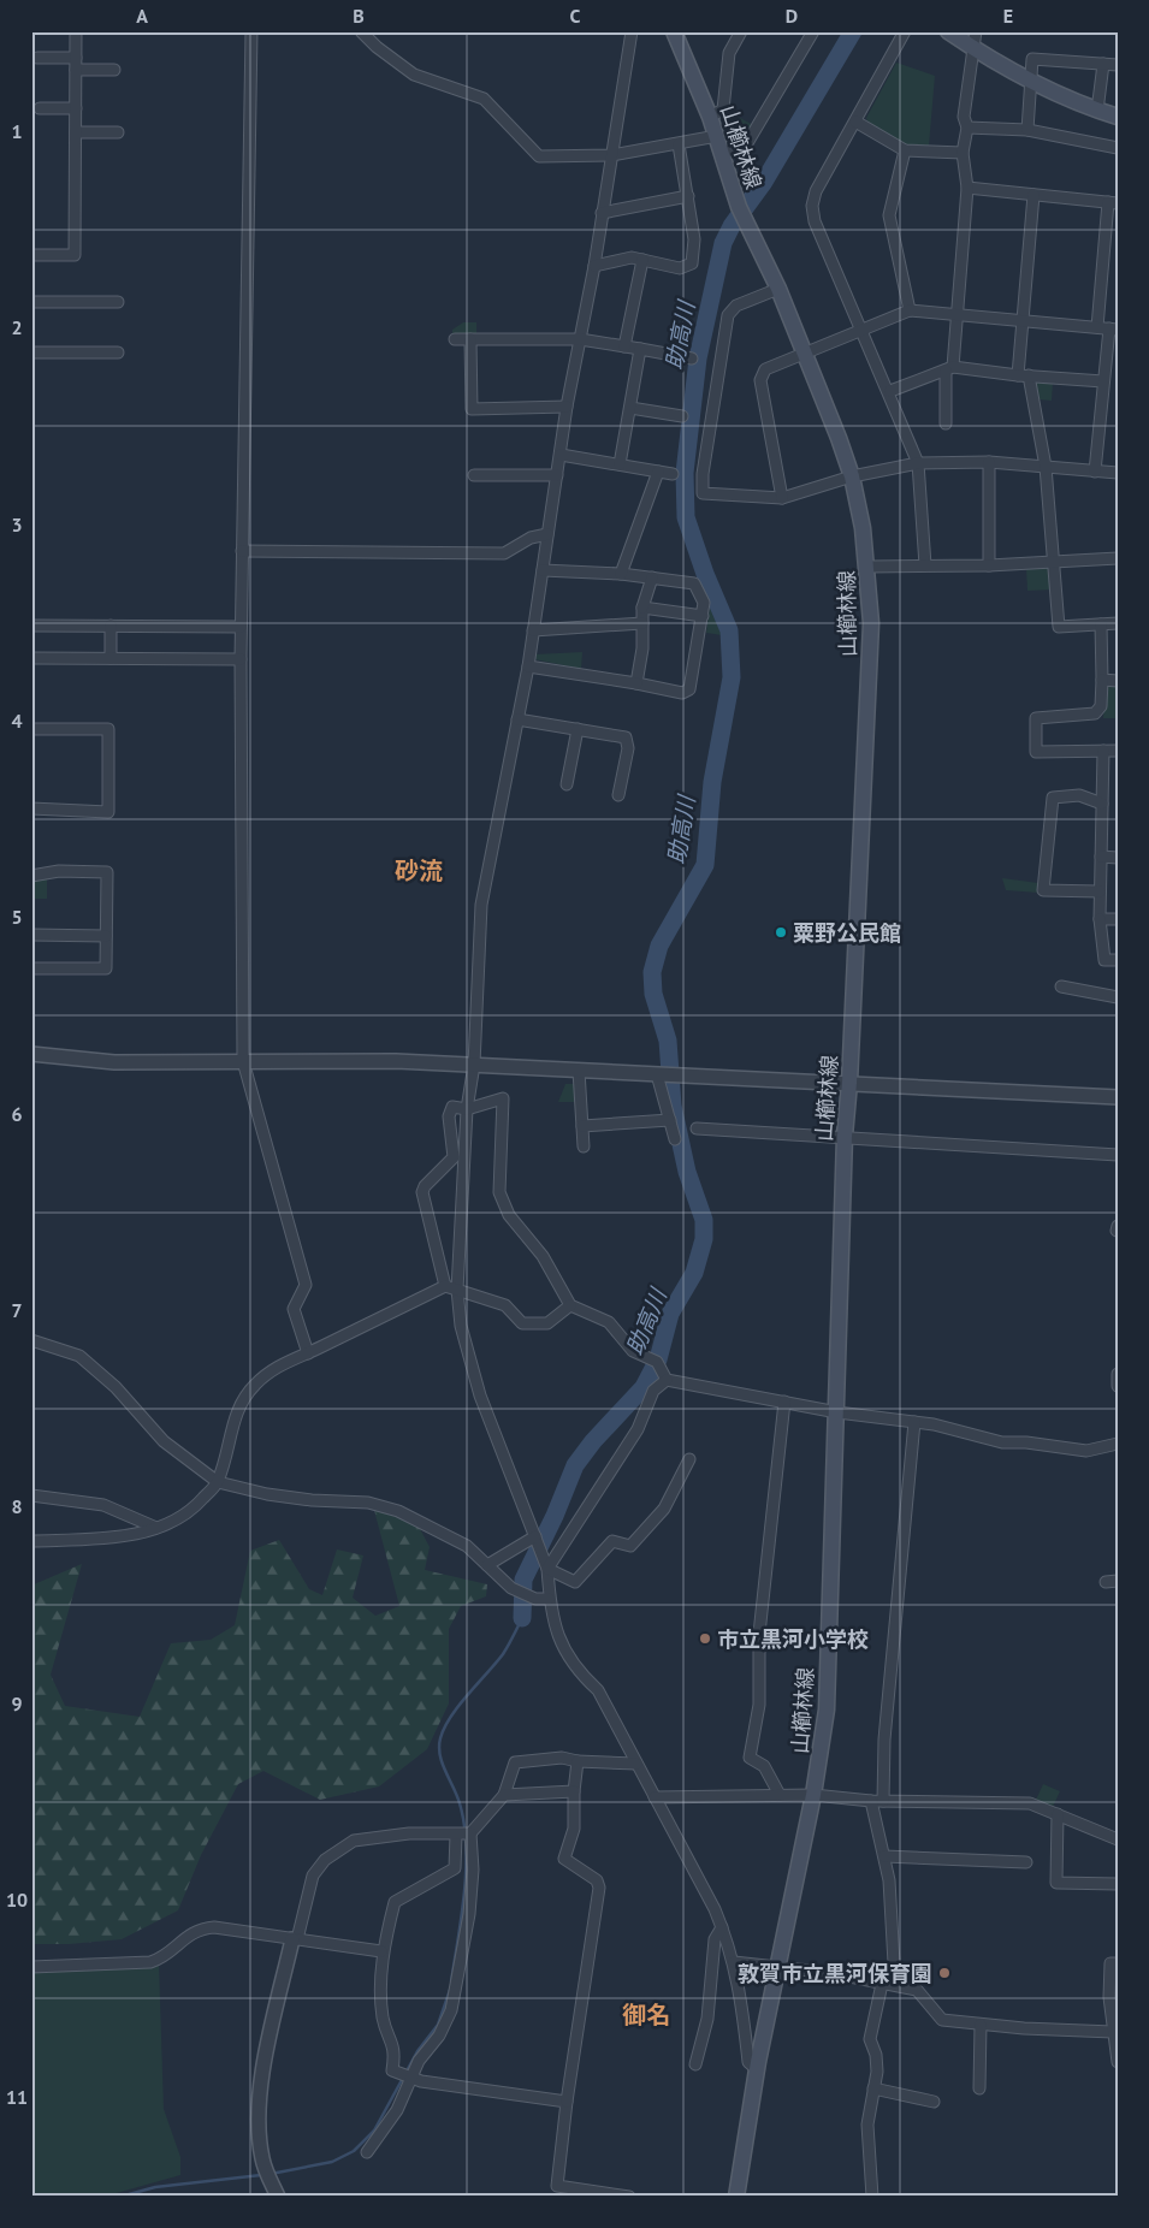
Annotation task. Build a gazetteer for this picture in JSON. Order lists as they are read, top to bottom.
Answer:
{
  "streets": {
    "main road": ["山櫛林線"]
  },
  "districts": ["砂流", "御名"],
  "water": ["助高川"],
  "places": ["粟野公民館", "市立黒河小学校", "敦賀市立黒河保育園"],
  "grid": {
    "columns": [
      "A",
      "B",
      "C",
      "D",
      "E"
    ],
    "rows": [
      "1",
      "2",
      "3",
      "4",
      "5",
      "6",
      "7",
      "8",
      "9",
      "10",
      "11"
    ]
  }
}
